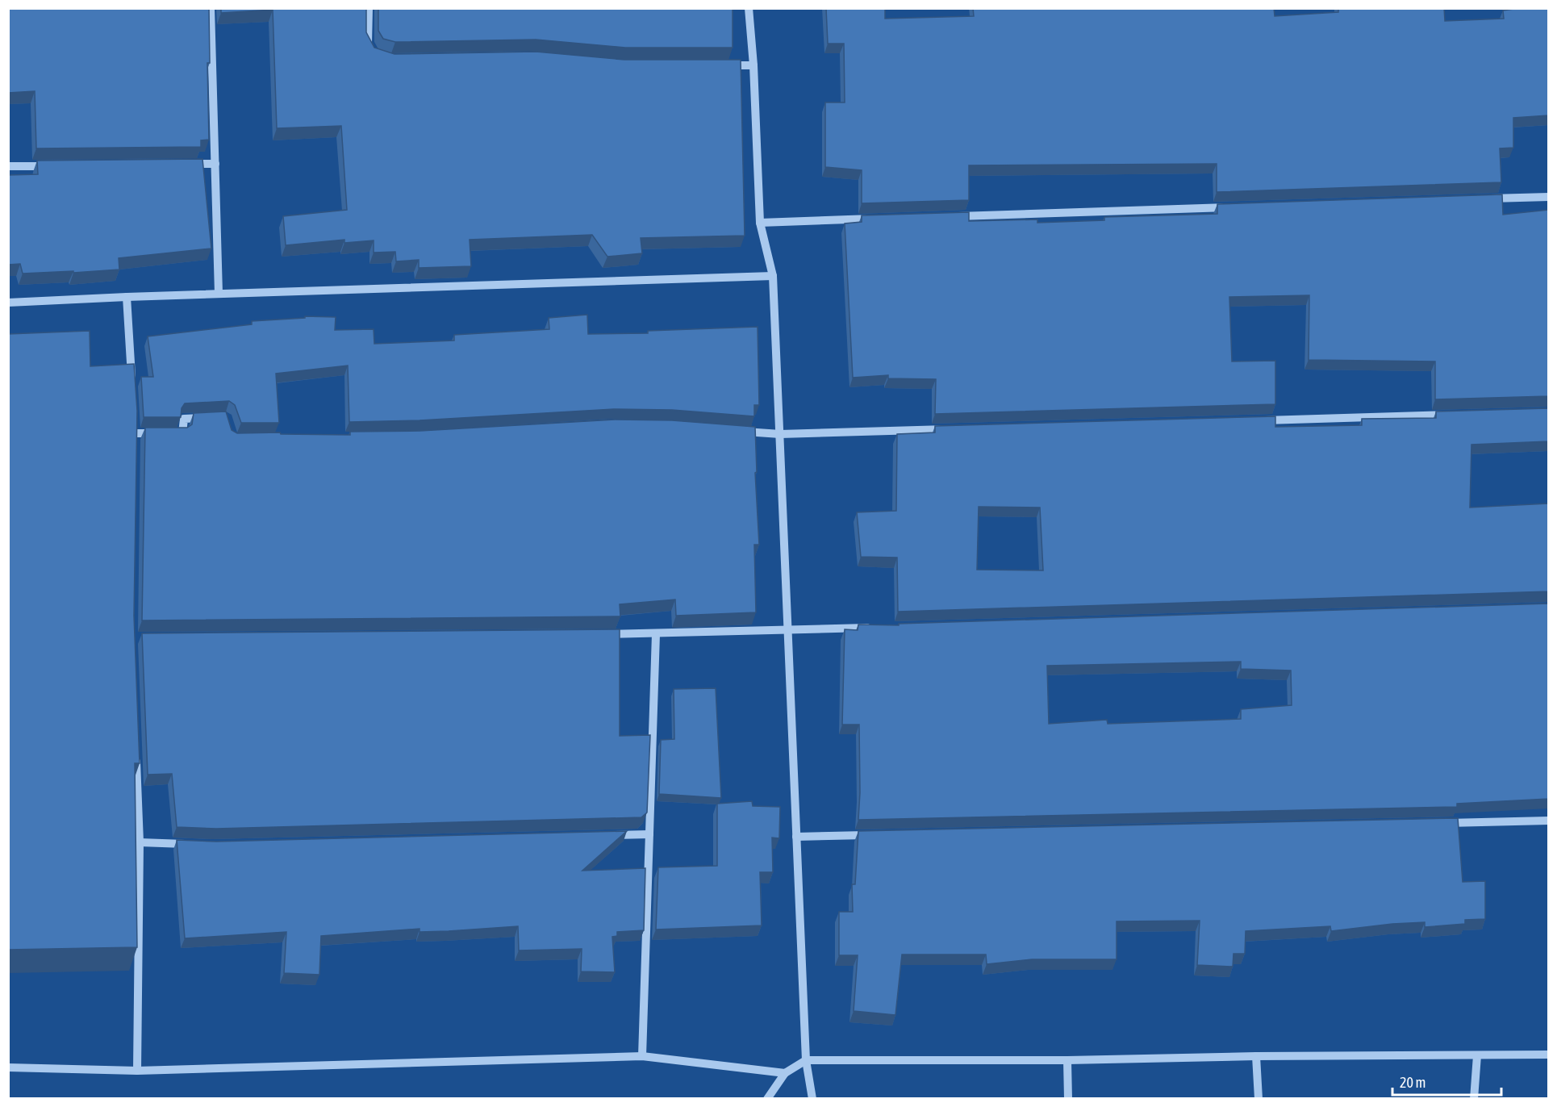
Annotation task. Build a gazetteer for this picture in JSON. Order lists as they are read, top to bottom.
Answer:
{
  "scale_bar": "20 m"
}
